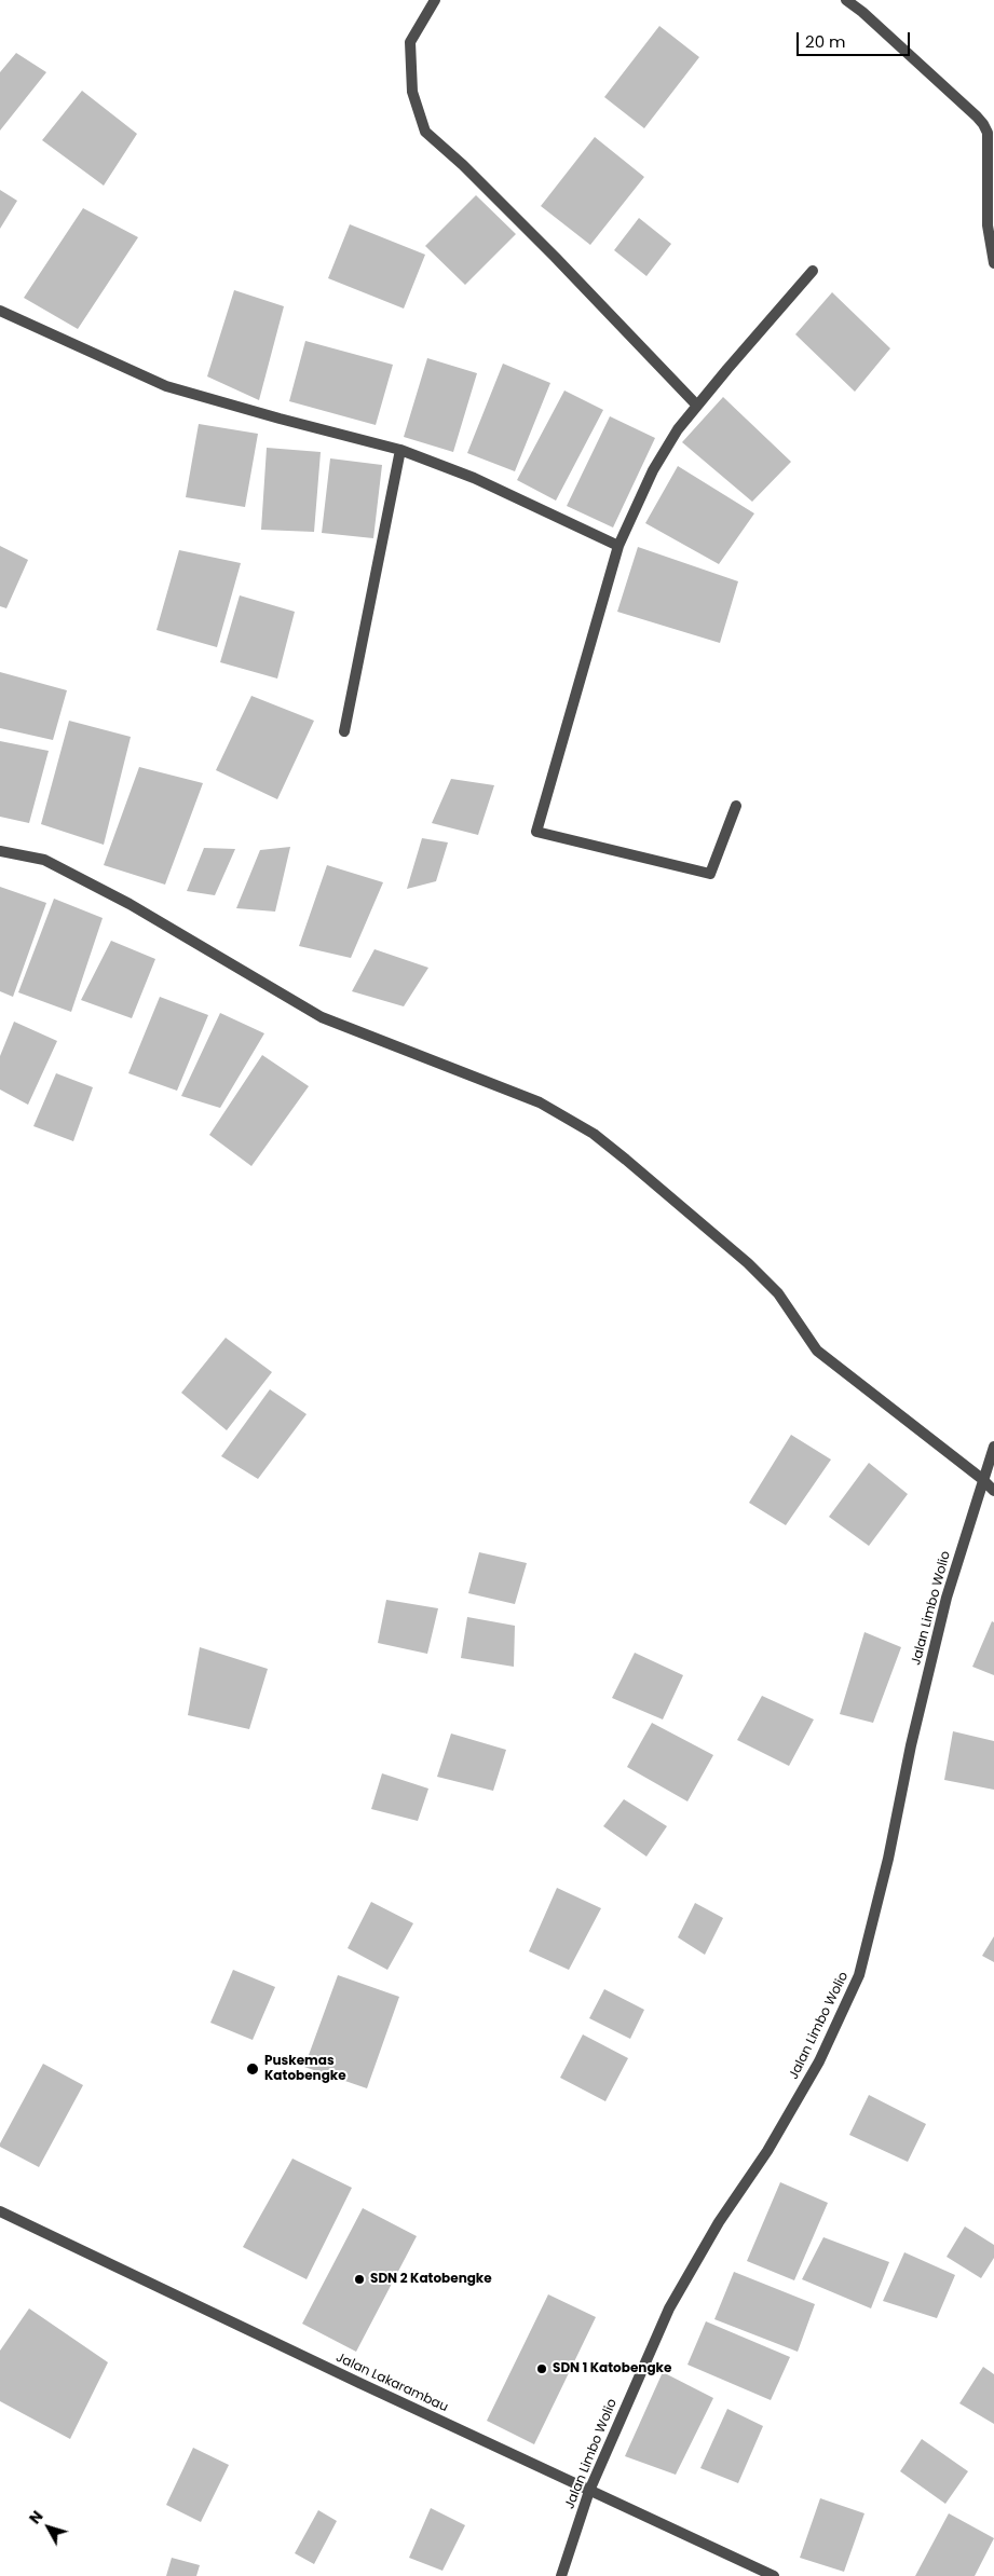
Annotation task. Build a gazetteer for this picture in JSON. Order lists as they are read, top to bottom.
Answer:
{
  "streets": {
    "street": ["Jalan Limbo Wolio", "Jalan Lakarambau"]
  },
  "crossings": [
    ["Jalan Limbo Wolio", "Jalan Lakarambau"]
  ],
  "places": ["Puskemas Katobengke", "SDN 2 Katobengke", "SDN 1 Katobengke"],
  "scale_bar": "20 m",
  "north": "top left"
}
